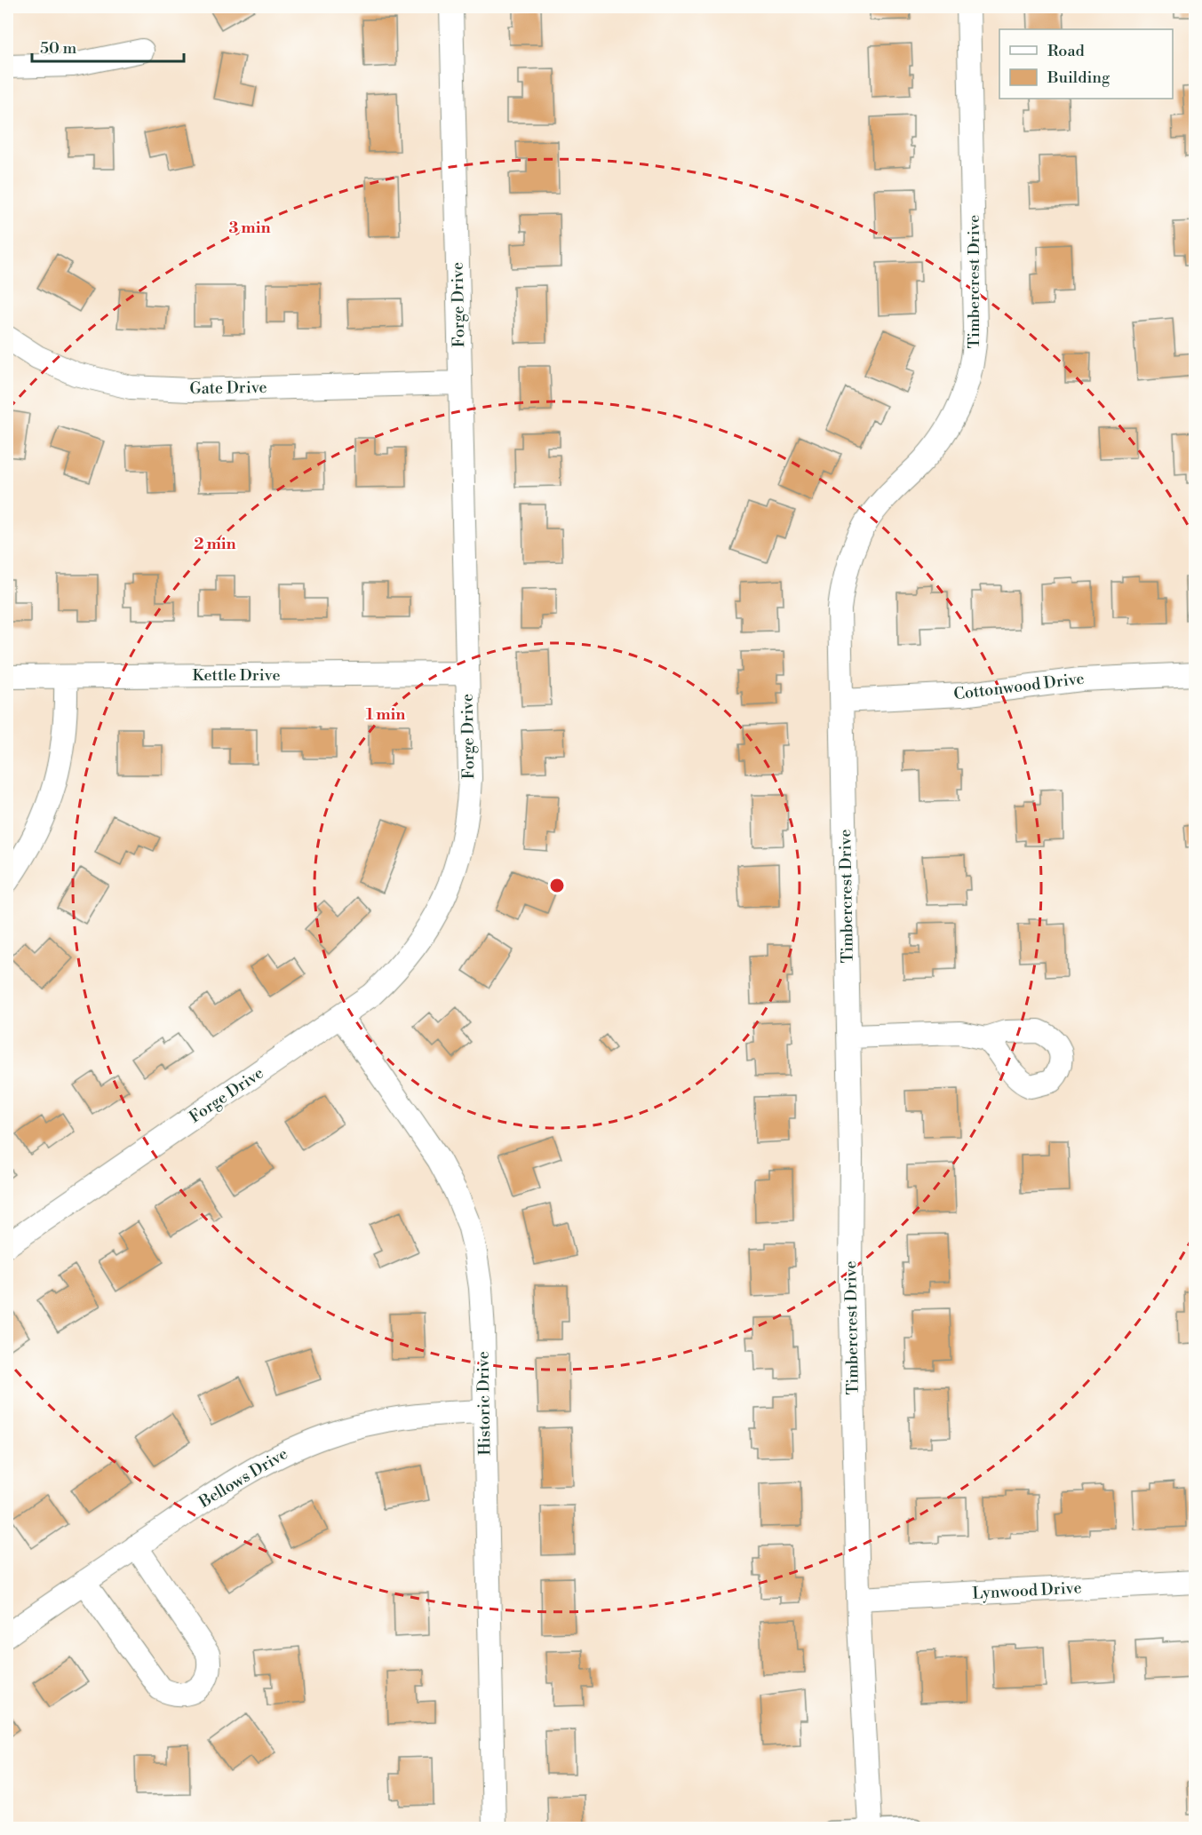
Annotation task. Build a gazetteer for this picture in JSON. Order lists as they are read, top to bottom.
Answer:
{
  "streets": {
    "street": [
      "Timbercrest Drive",
      "Forge Drive",
      "Gate Drive",
      "Kettle Drive",
      "Cottonwood Drive",
      "Historic Drive",
      "Bellows Drive",
      "Lynwood Drive"
    ]
  },
  "crossings": [
    ["Timbercrest Drive", "Cottonwood Drive"],
    ["Timbercrest Drive", "Lynwood Drive"],
    ["Forge Drive", "Gate Drive"],
    ["Forge Drive", "Kettle Drive"],
    ["Forge Drive", "Historic Drive"],
    ["Historic Drive", "Bellows Drive"]
  ],
  "legend": ["Road", "Building"],
  "scale_bar": "50 m",
  "rings": ["3 min", "2 min", "1 min"]
}
